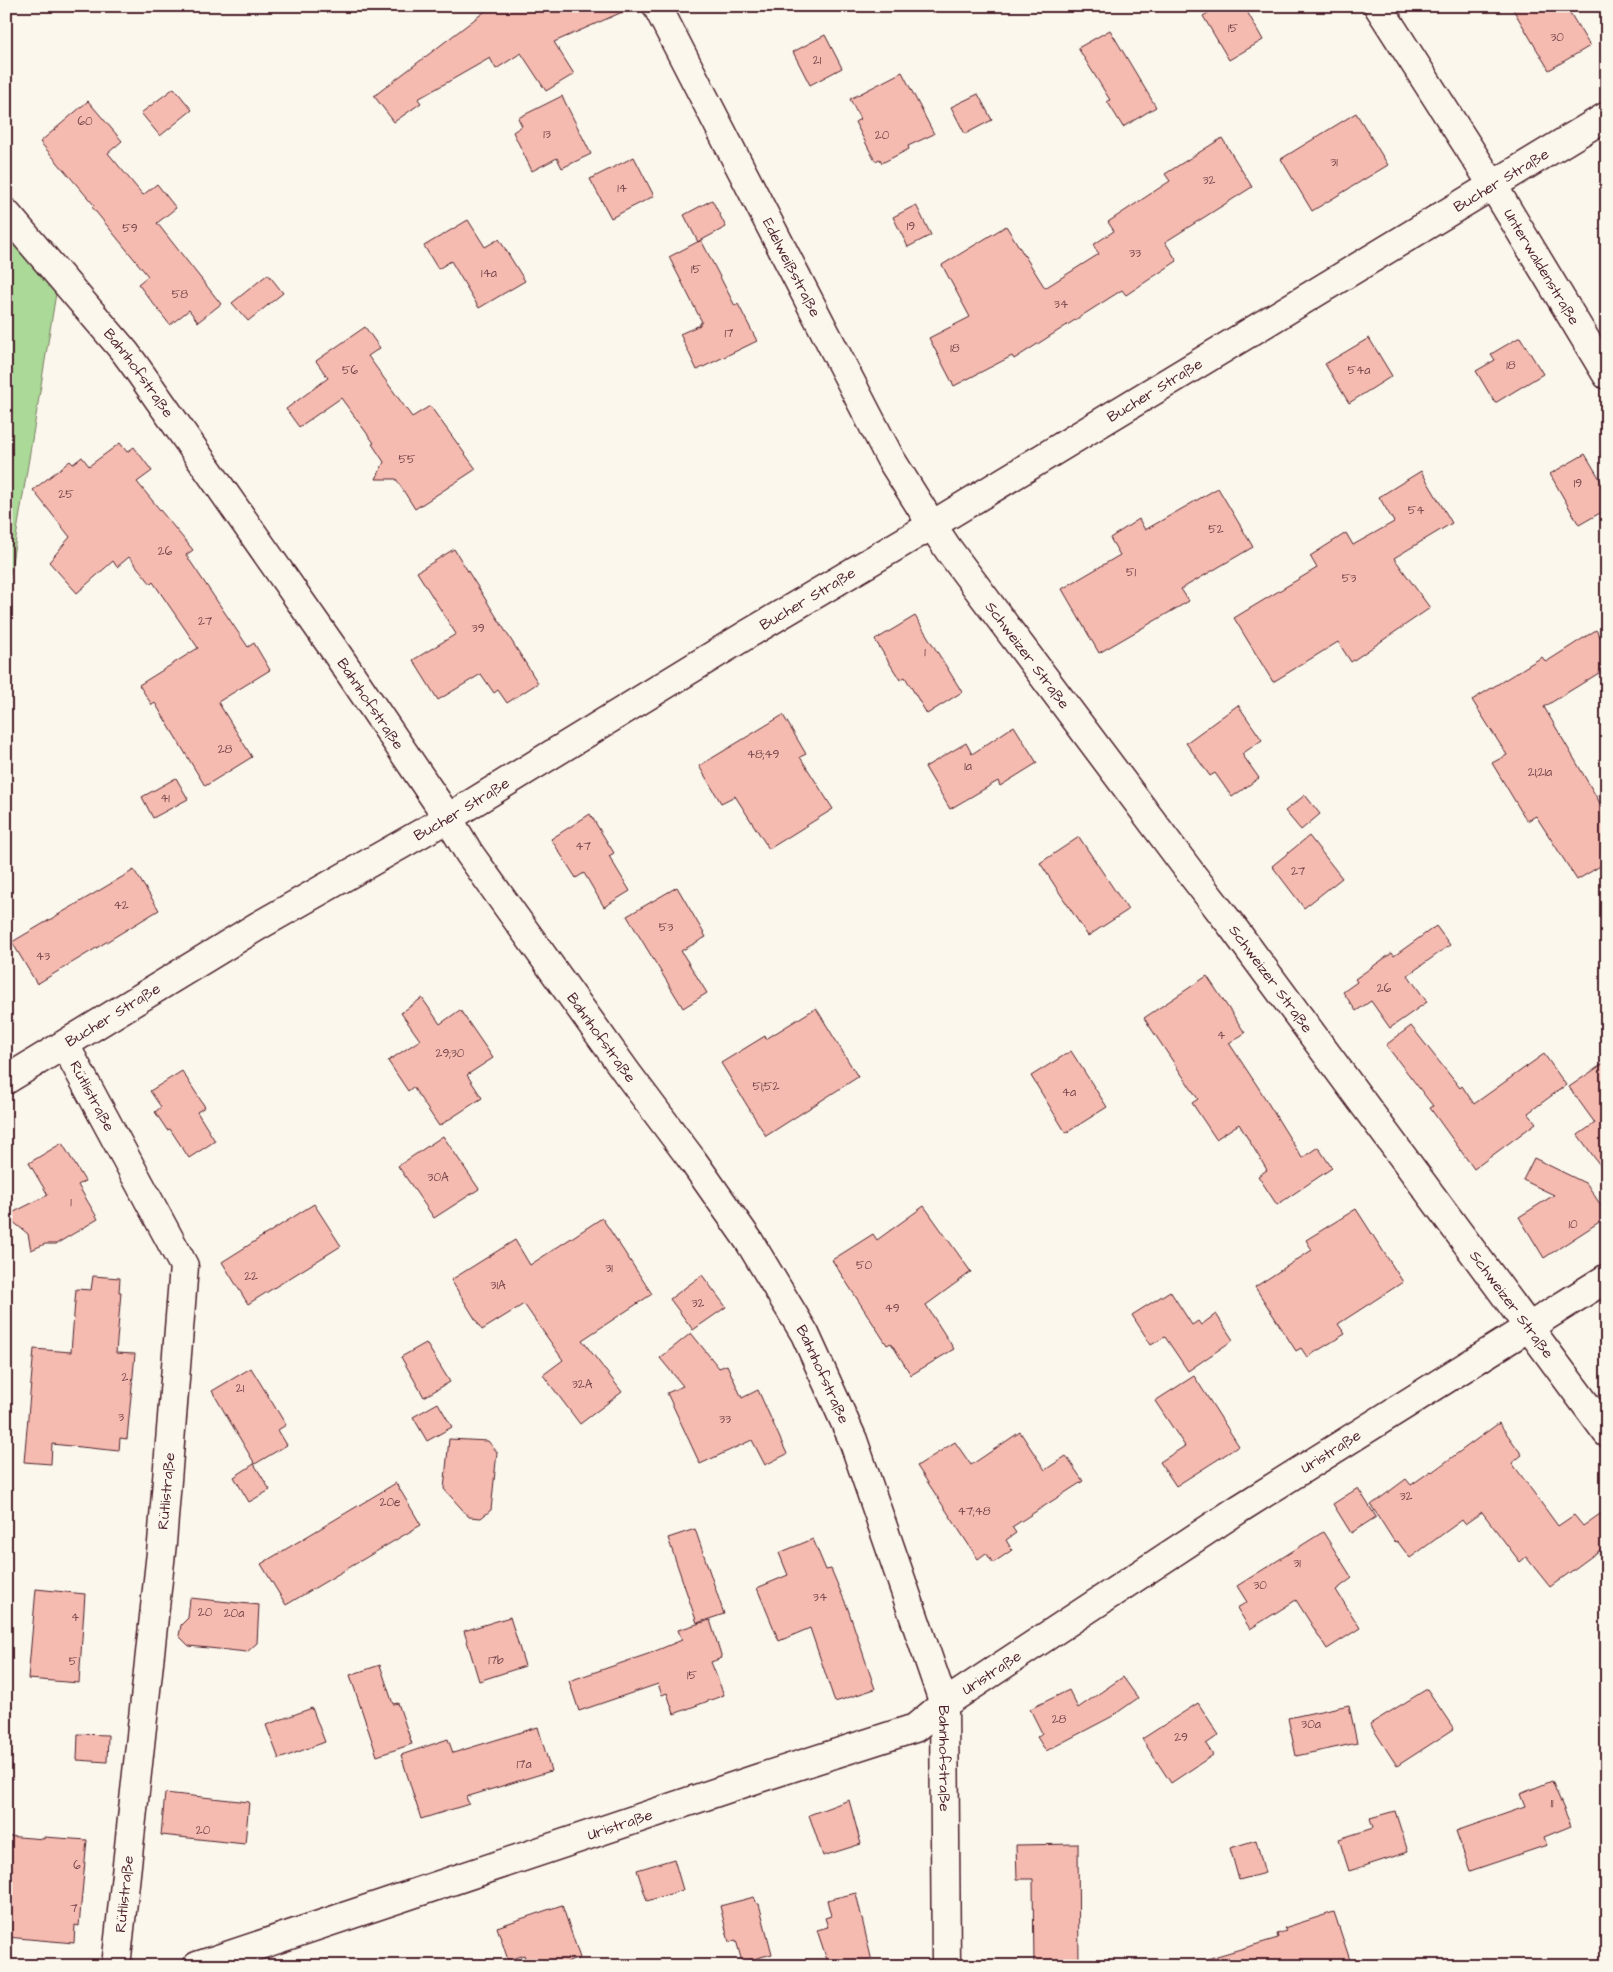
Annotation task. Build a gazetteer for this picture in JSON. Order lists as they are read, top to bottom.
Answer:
{
  "streets": {
    "street": [
      "Bucher Straße",
      "Unterwaldenstraße",
      "Edelweißstraße",
      "Bahnhofstraße",
      "Schweizer Straße",
      "Rütlistraße",
      "Uristraße"
    ]
  },
  "crossings": [
    ["Bucher Straße", "Unterwaldenstraße"],
    ["Bucher Straße", "Edelweißstraße"],
    ["Bucher Straße", "Bahnhofstraße"],
    ["Bucher Straße", "Schweizer Straße"],
    ["Bucher Straße", "Rütlistraße"],
    ["Edelweißstraße", "Schweizer Straße"],
    ["Bahnhofstraße", "Uristraße"],
    ["Schweizer Straße", "Uristraße"]
  ],
  "house_numbers": [
    "15",
    "30",
    "21",
    "60",
    "13",
    "20",
    "31",
    "32",
    "14",
    "19",
    "59",
    "33",
    "15",
    "14a",
    "58",
    "34",
    "17",
    "18",
    "18",
    "56",
    "54a",
    "55",
    "19",
    "25",
    "54",
    "52",
    "26",
    "51",
    "53",
    "27",
    "39",
    "1",
    "28",
    "48;49",
    "1a",
    "21;21a",
    "41",
    "47",
    "27",
    "42",
    "53",
    "43",
    "26",
    "4",
    "29;30",
    "51;52",
    "4a",
    "30A",
    "1",
    "10",
    "50",
    "31",
    "22",
    "31A",
    "32",
    "49",
    "2",
    "32A",
    "21",
    "3",
    "33",
    "32",
    "20e",
    "47;48",
    "31",
    "30",
    "34",
    "20",
    "20a",
    "4",
    "17b",
    "5",
    "15",
    "28",
    "30a",
    "29",
    "17a",
    "11",
    "20",
    "6",
    "7"
  ]
}
